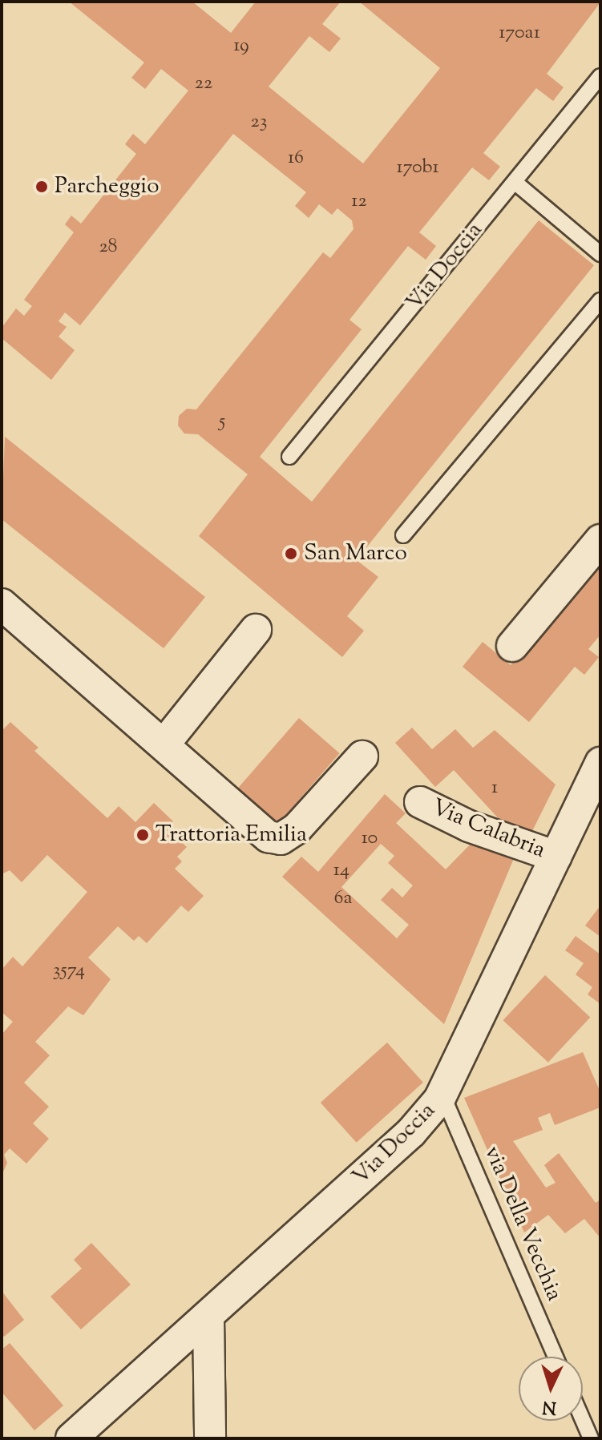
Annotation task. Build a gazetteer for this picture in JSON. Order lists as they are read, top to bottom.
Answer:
{
  "streets": {
    "street": ["Via Doccia", "Via Calabria"],
    "lane": ["via Della Vecchia"]
  },
  "crossings": [
    ["Via Doccia", "Via Calabria"],
    ["Via Doccia", "via Della Vecchia"]
  ],
  "places": ["Parcheggio", "San Marco", "Trattoria Emilia"],
  "house_numbers": [
    "170a1",
    "19",
    "22",
    "23",
    "16",
    "170b1",
    "12",
    "28",
    "5",
    "1",
    "10",
    "14",
    "6a",
    "3574"
  ],
  "north": "bottom"
}
